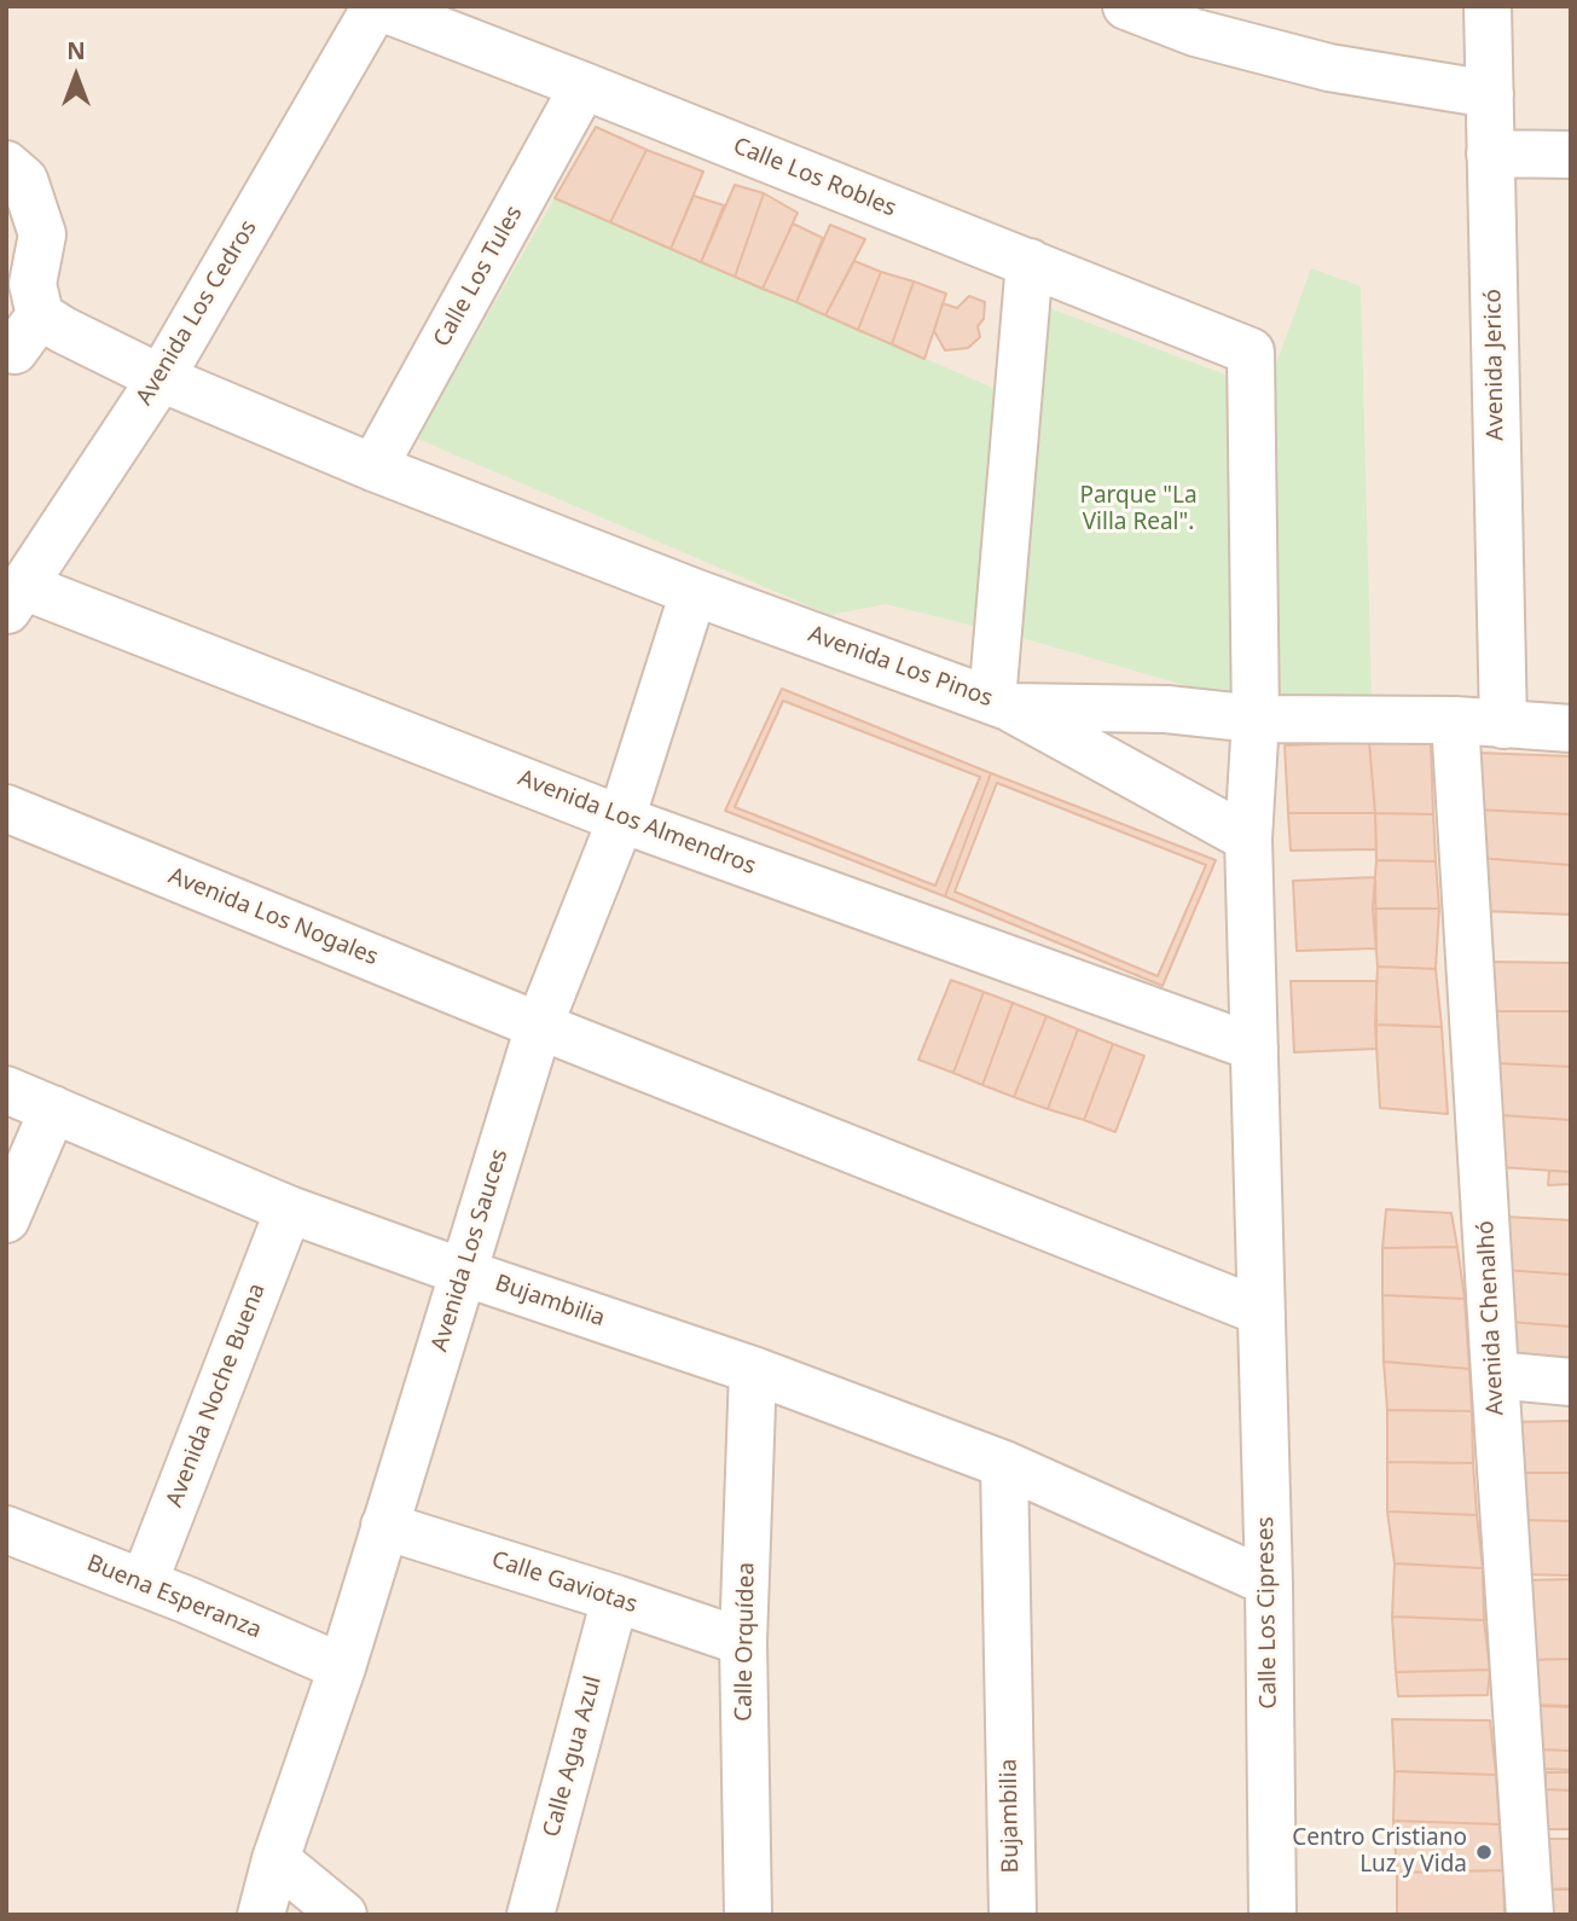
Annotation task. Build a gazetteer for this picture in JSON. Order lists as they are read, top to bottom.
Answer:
{
  "streets": {
    "street": [
      "Calle Los Robles",
      "Calle Los Tules",
      "Avenida Los Cedros",
      "Avenida Jericó",
      "Avenida Los Pinos",
      "Avenida Los Almendros",
      "Avenida Los Nogales",
      "Avenida Los Sauces",
      "Bujambilia",
      "Avenida Chenalhó",
      "Avenida Noche Buena",
      "Calle Gaviotas",
      "Buena Esperanza",
      "Calle Los Cipreses",
      "Calle Orquídea",
      "Calle Agua Azul"
    ]
  },
  "crossings": [
    ["Calle Los Robles", "Calle Los Tules"],
    ["Calle Los Robles", "Avenida Los Cedros"],
    ["Calle Los Robles", "Calle Los Cipreses"],
    ["Calle Los Tules", "Avenida Los Pinos"],
    ["Avenida Los Cedros", "Avenida Los Pinos"],
    ["Avenida Los Cedros", "Avenida Los Almendros"],
    ["Avenida Jericó", "Avenida Los Pinos"],
    ["Avenida Los Pinos", "Avenida Los Sauces"],
    ["Avenida Los Pinos", "Avenida Chenalhó"],
    ["Avenida Los Pinos", "Calle Los Cipreses"],
    ["Avenida Los Almendros", "Avenida Los Sauces"],
    ["Avenida Los Almendros", "Calle Los Cipreses"],
    ["Avenida Los Nogales", "Avenida Los Sauces"],
    ["Avenida Los Nogales", "Calle Los Cipreses"],
    ["Avenida Los Sauces", "Bujambilia"],
    ["Avenida Los Sauces", "Calle Gaviotas"],
    ["Avenida Los Sauces", "Buena Esperanza"],
    ["Bujambilia", "Avenida Noche Buena"],
    ["Bujambilia", "Calle Los Cipreses"],
    ["Bujambilia", "Calle Orquídea"],
    ["Avenida Noche Buena", "Buena Esperanza"],
    ["Calle Gaviotas", "Calle Orquídea"],
    ["Calle Gaviotas", "Calle Agua Azul"]
  ],
  "parks": ["Parque \"La Villa Real\"."],
  "places": ["Centro Cristiano Luz y Vida"],
  "north": "top"
}
